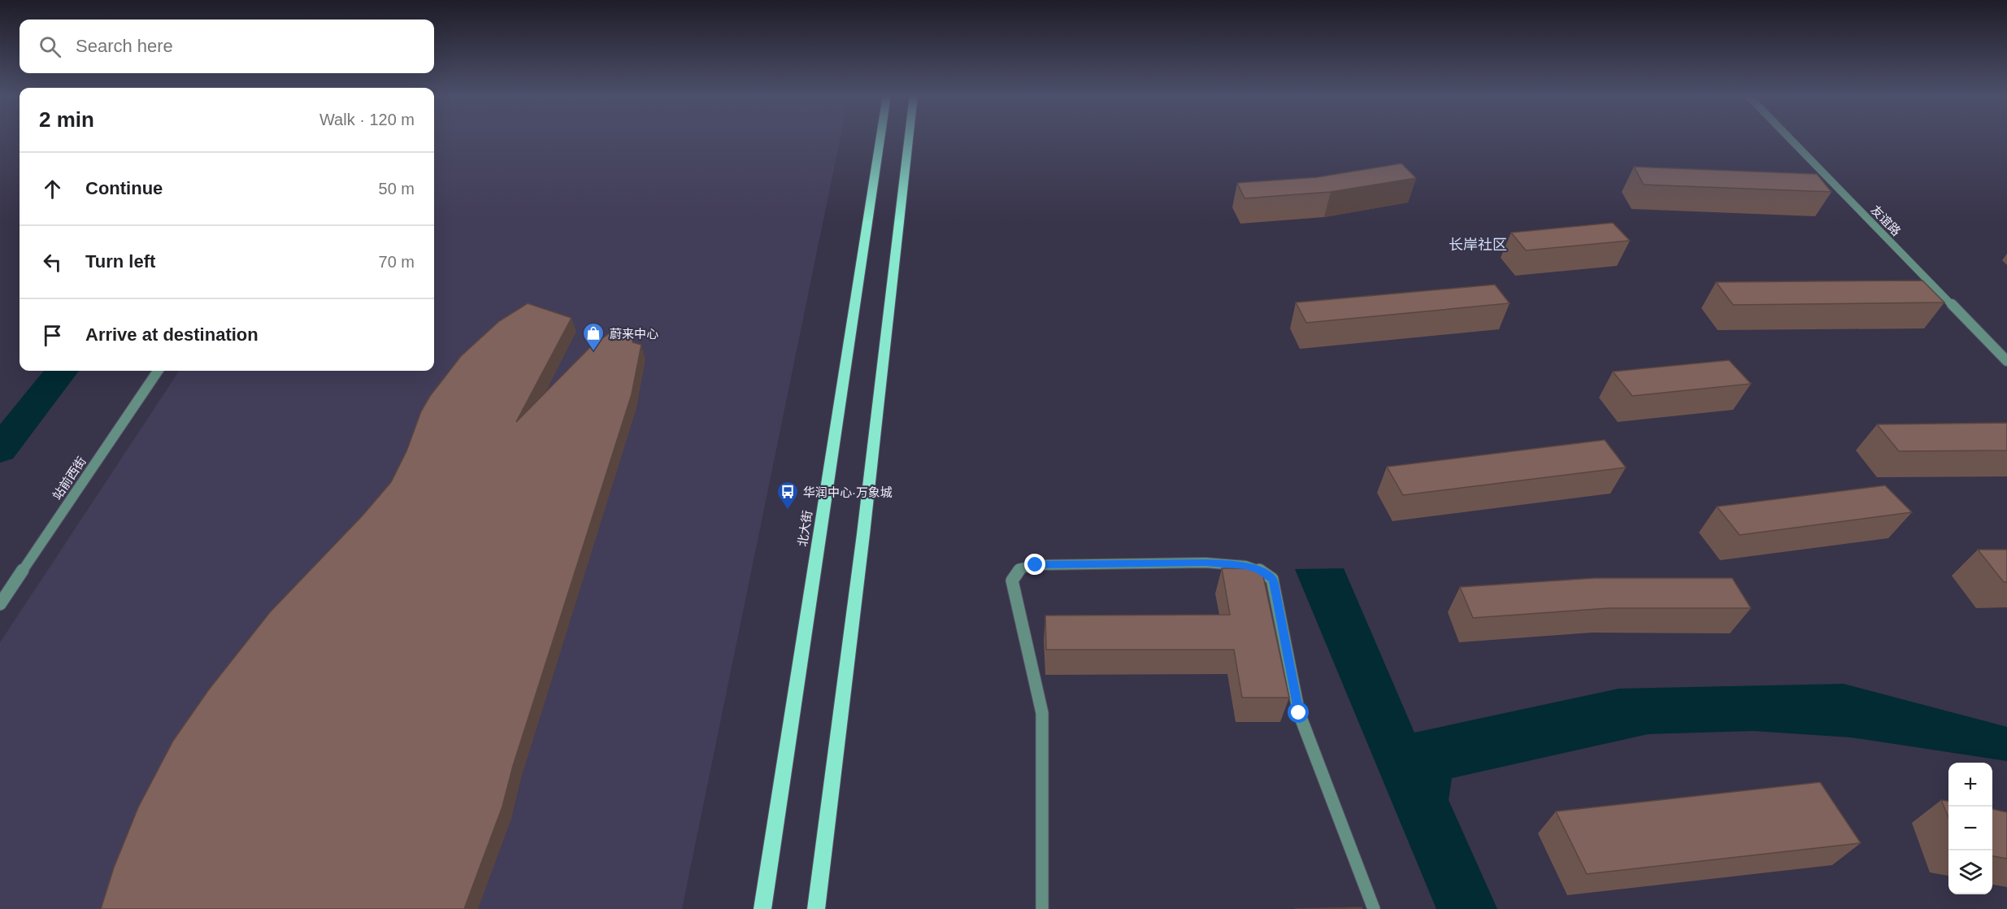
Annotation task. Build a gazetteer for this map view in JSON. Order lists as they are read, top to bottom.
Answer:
{
  "streets": {
    "main road": ["北大街"],
    "street": ["友谊路", "站前西街"]
  },
  "districts": ["长岸社区"],
  "places": {
    "shop": ["蔚来中心"],
    "bus stop": ["华润中心·万象城"]
  },
  "page": {
    "search": "Search here",
    "heading": ["2 min", "Walk · 120 m"],
    "list": [
      ["Continue", "50 m"],
      ["Turn left", "70 m"],
      "Arrive at destination"
    ],
    "map_buttons": ["+", "−"]
  }
}
